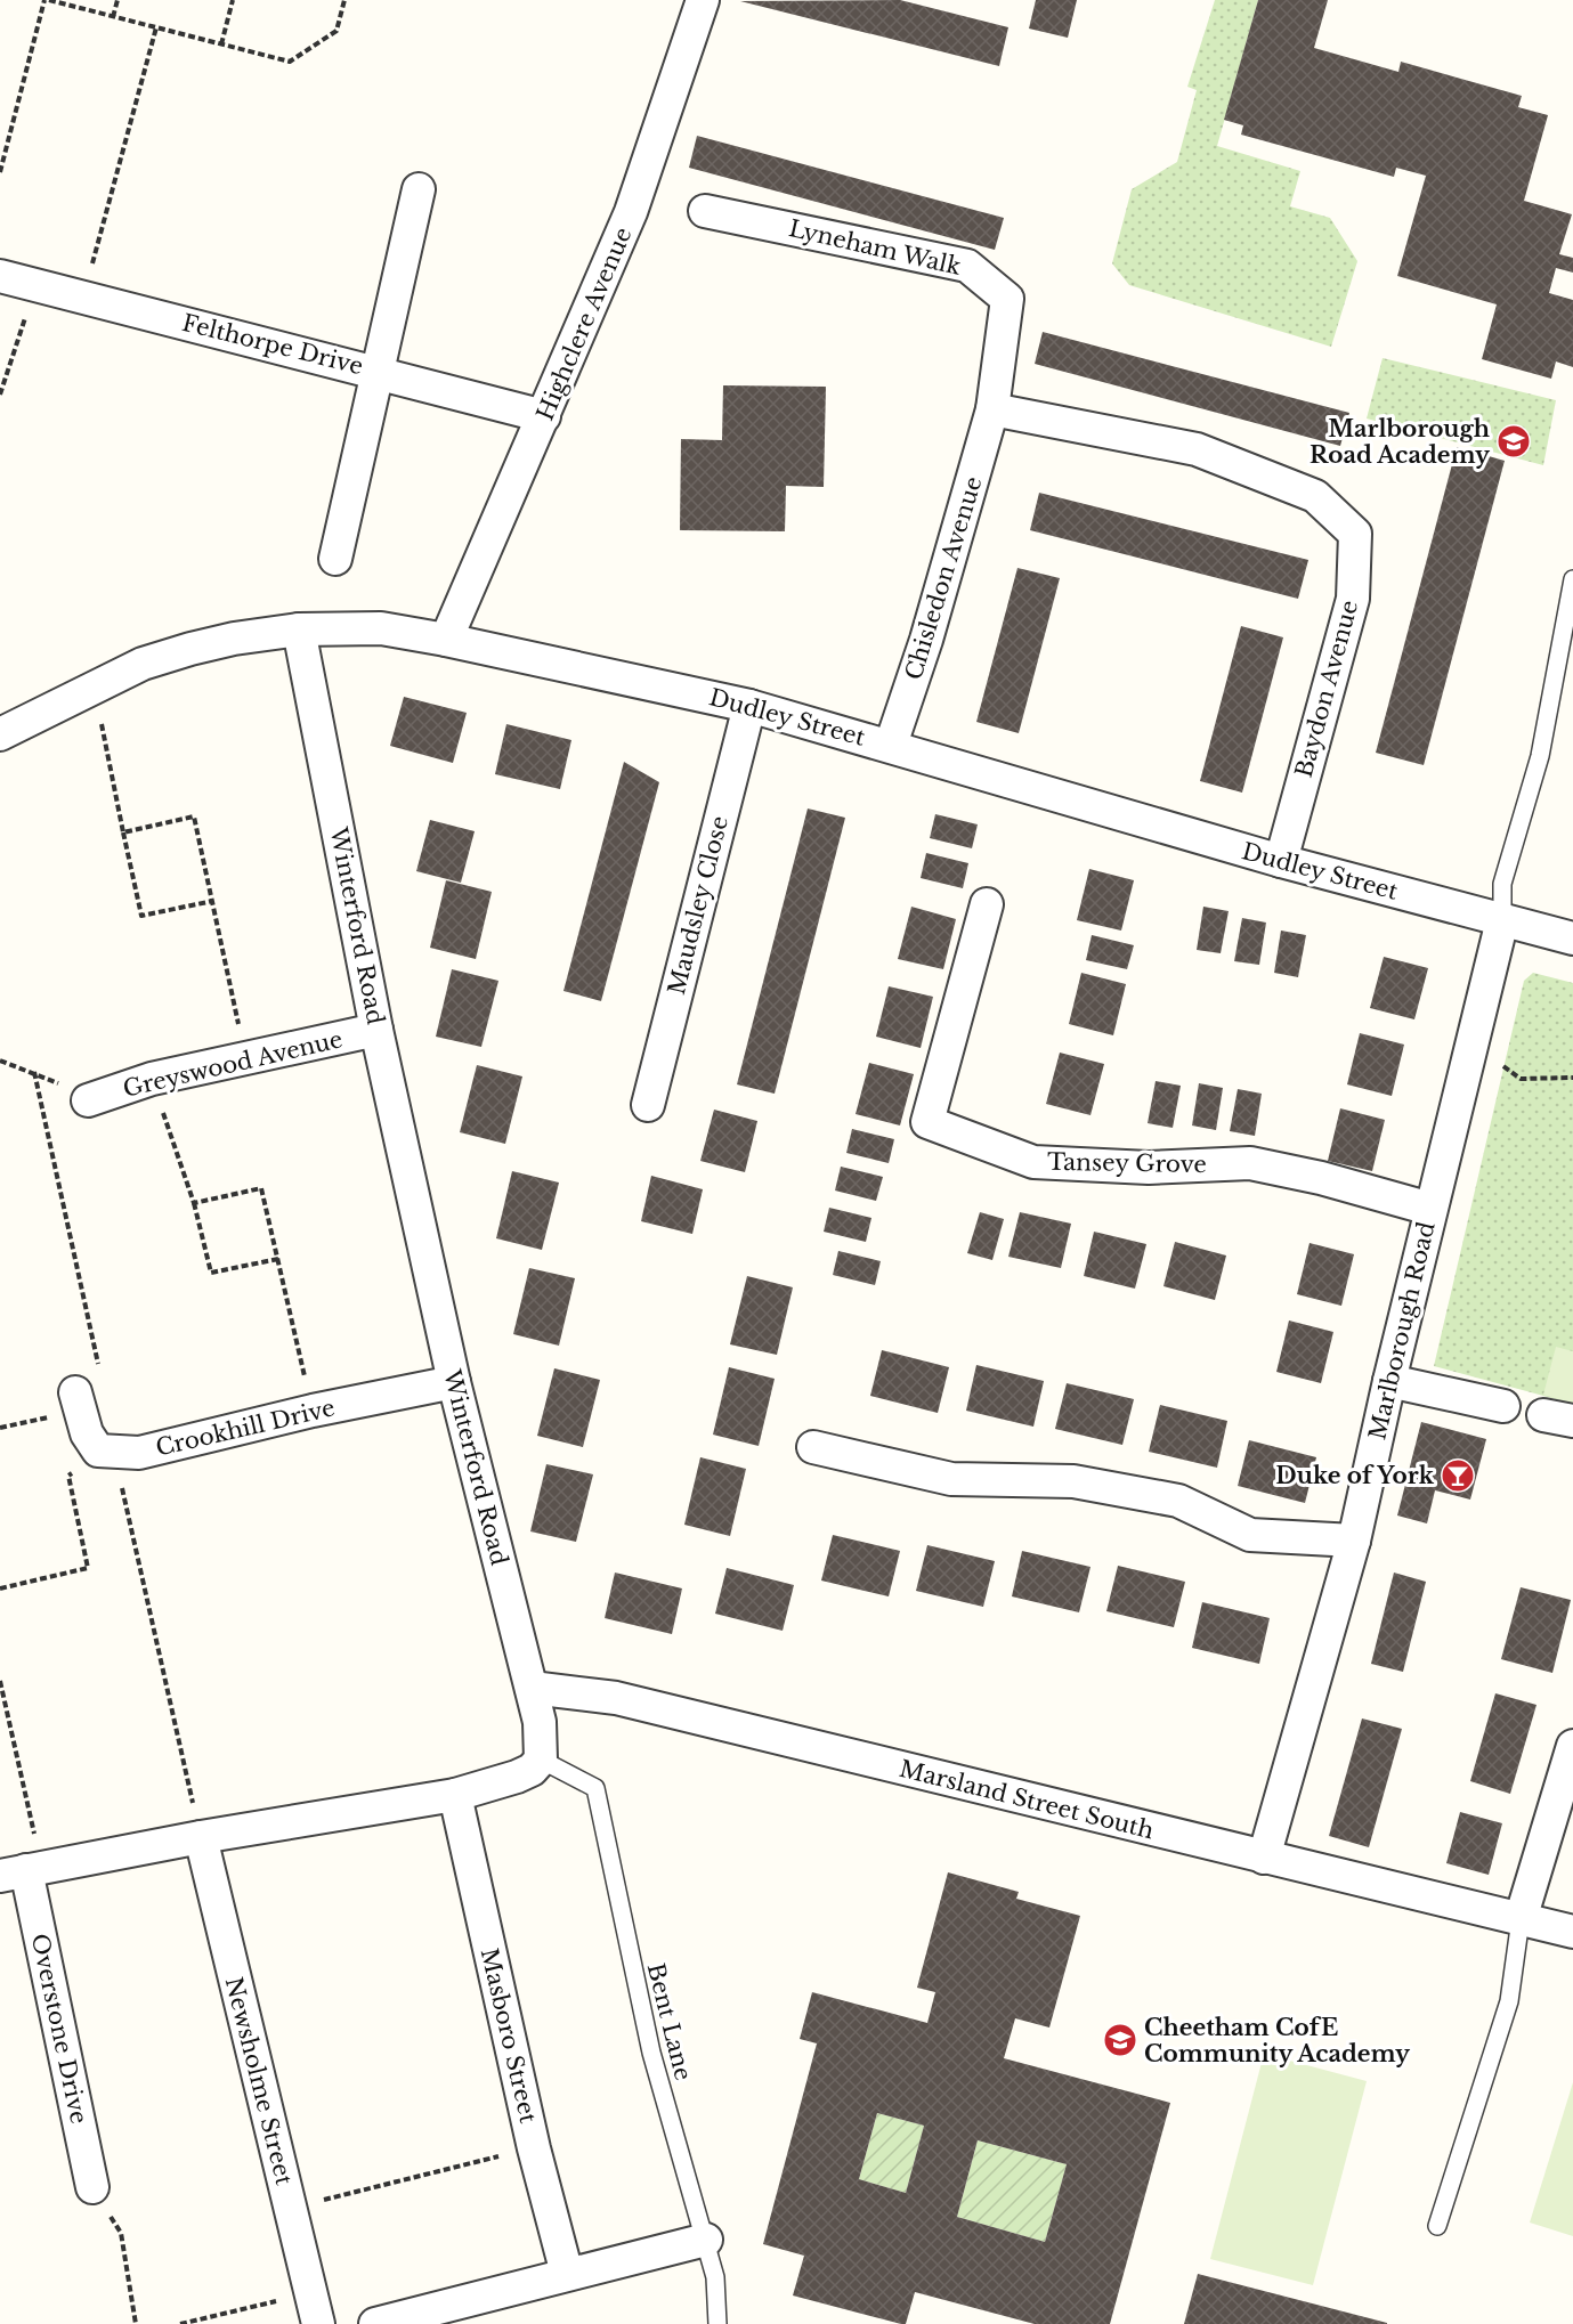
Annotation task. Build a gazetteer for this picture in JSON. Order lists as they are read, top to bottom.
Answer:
{
  "streets": {
    "street": [
      "Lyneham Walk",
      "Highclere Avenue",
      "Felthorpe Drive",
      "Chisledon Avenue",
      "Baydon Avenue",
      "Dudley Street",
      "Maudsley Close",
      "Winterford Road",
      "Greyswood Avenue",
      "Tansey Grove",
      "Marlborough Road",
      "Crookhill Drive",
      "Marsland Street South",
      "Overstone Drive",
      "Masboro Street",
      "Newsholme Street"
    ],
    "lane": ["Bent Lane"]
  },
  "crossings": [
    ["Lyneham Walk", "Chisledon Avenue"],
    ["Lyneham Walk", "Baydon Avenue"],
    ["Highclere Avenue", "Felthorpe Drive"],
    ["Highclere Avenue", "Dudley Street"],
    ["Chisledon Avenue", "Baydon Avenue"],
    ["Chisledon Avenue", "Dudley Street"],
    ["Baydon Avenue", "Dudley Street"],
    ["Dudley Street", "Maudsley Close"],
    ["Dudley Street", "Winterford Road"],
    ["Dudley Street", "Marlborough Road"],
    ["Winterford Road", "Greyswood Avenue"],
    ["Winterford Road", "Crookhill Drive"],
    ["Winterford Road", "Marsland Street South"],
    ["Winterford Road", "Bent Lane"],
    ["Tansey Grove", "Marlborough Road"],
    ["Marlborough Road", "Marsland Street South"]
  ],
  "places": {
    "school or university": ["Marlborough Road Academy", "Cheetham CofE Community Academy"],
    "bar": ["Duke of York"]
  }
}
